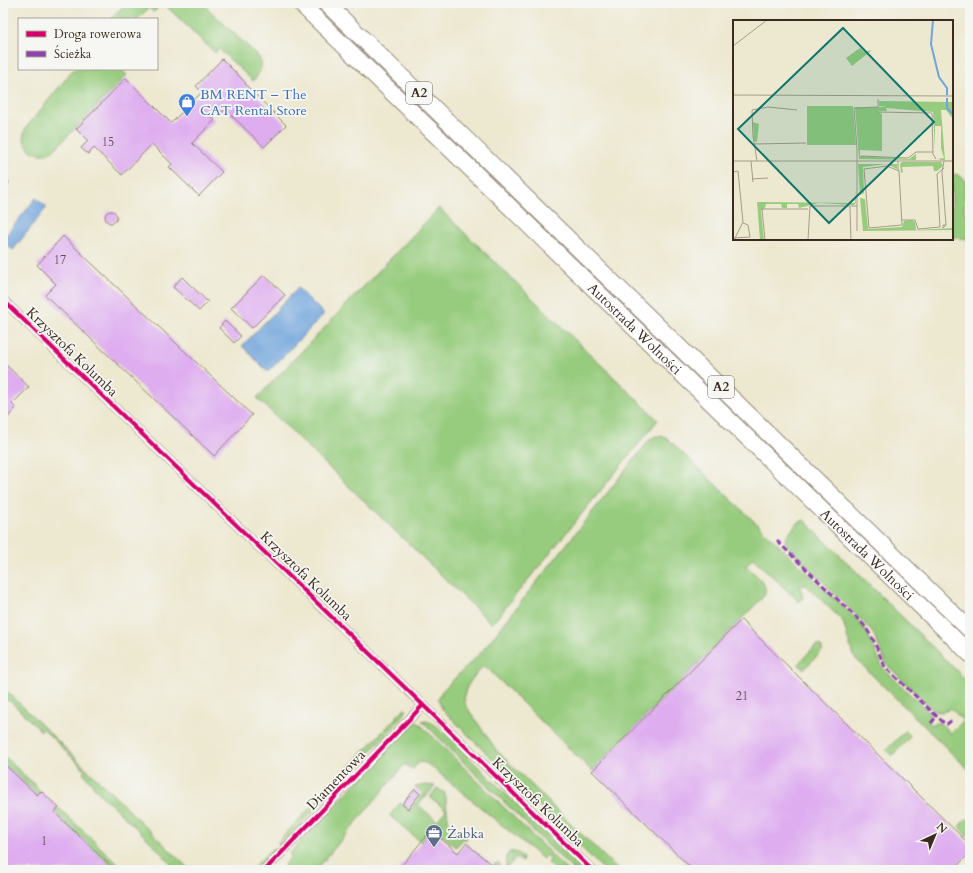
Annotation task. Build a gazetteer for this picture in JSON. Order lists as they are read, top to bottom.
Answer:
{
  "streets": {
    "highway": ["A2", "Autostrada Wolności"],
    "street": ["Krzysztofa Kolumba", "Diamentowa"]
  },
  "crossings": [
    ["Krzysztofa Kolumba", "Diamentowa"]
  ],
  "places": {
    "shop": ["BM RENT – The CAT Rental Store"],
    "office": ["Żabka"]
  },
  "house_numbers": [
    "15",
    "17",
    "21",
    "1"
  ],
  "legend": ["Droga rowerowa", "Ścieżka"],
  "north": "top right"
}
